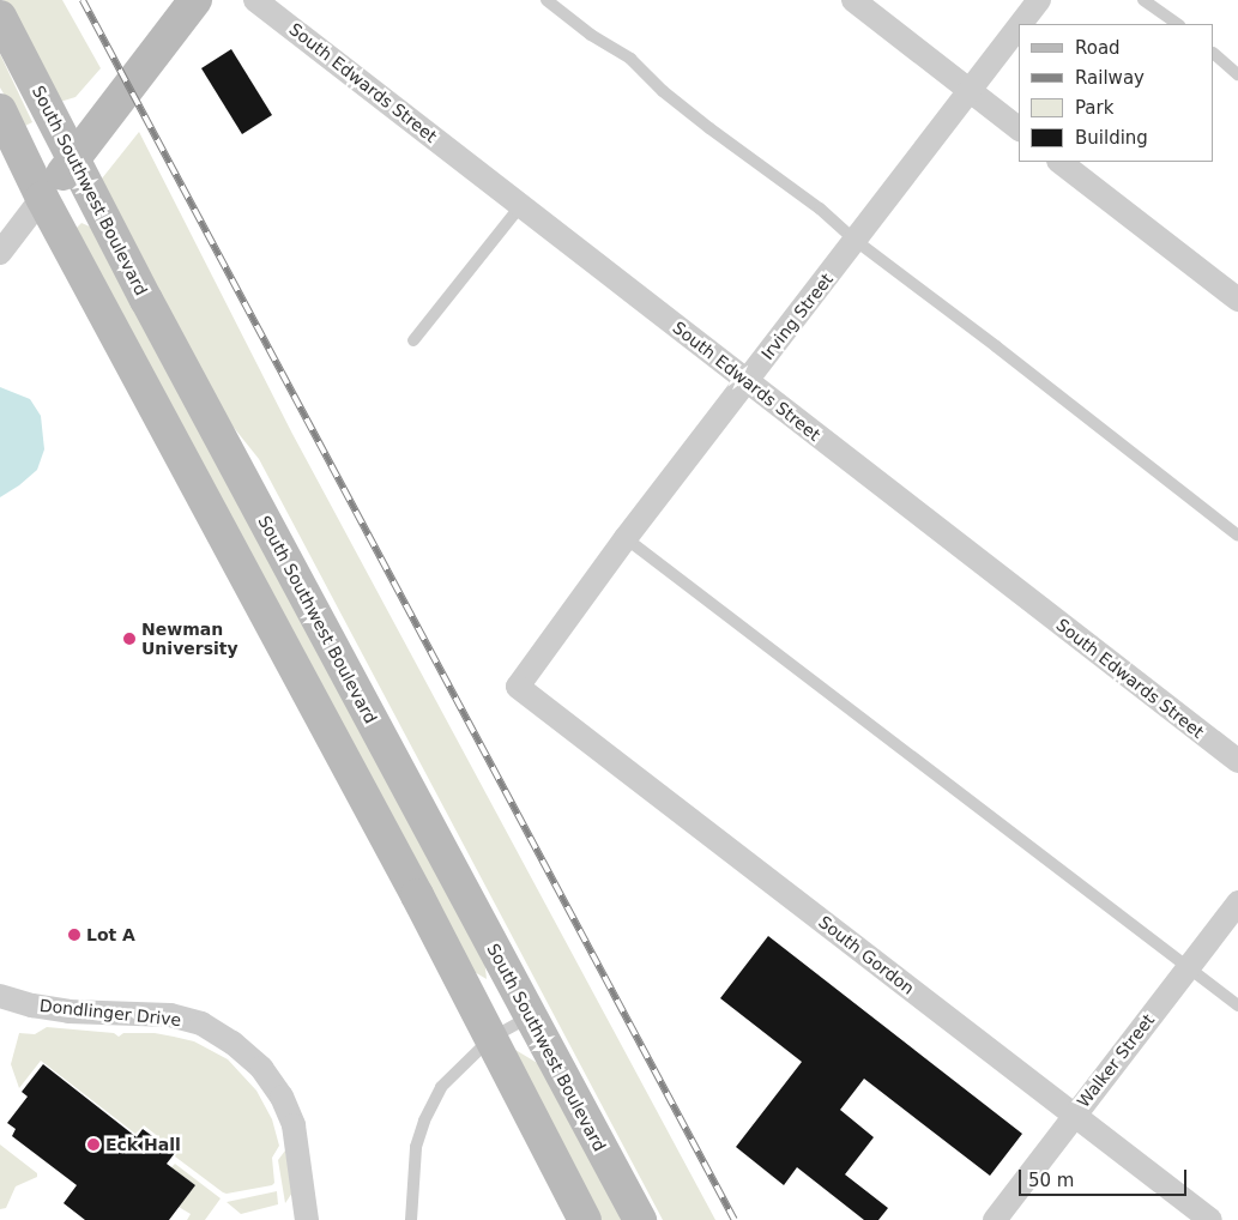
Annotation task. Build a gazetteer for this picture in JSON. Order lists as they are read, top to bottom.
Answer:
{
  "streets": {
    "main road": ["South Southwest Boulevard"],
    "street": [
      "South Edwards Street",
      "Irving Street",
      "South Gordon",
      "Dondlinger Drive",
      "Walker Street"
    ]
  },
  "crossings": [
    ["South Edwards Street", "Irving Street"],
    ["Irving Street", "South Gordon"],
    ["South Gordon", "Walker Street"]
  ],
  "places": ["Newman University", "Lot A", "Eck Hall"],
  "legend": [
    "Road",
    "Railway",
    "Park",
    "Building"
  ],
  "scale_bar": "50 m"
}
